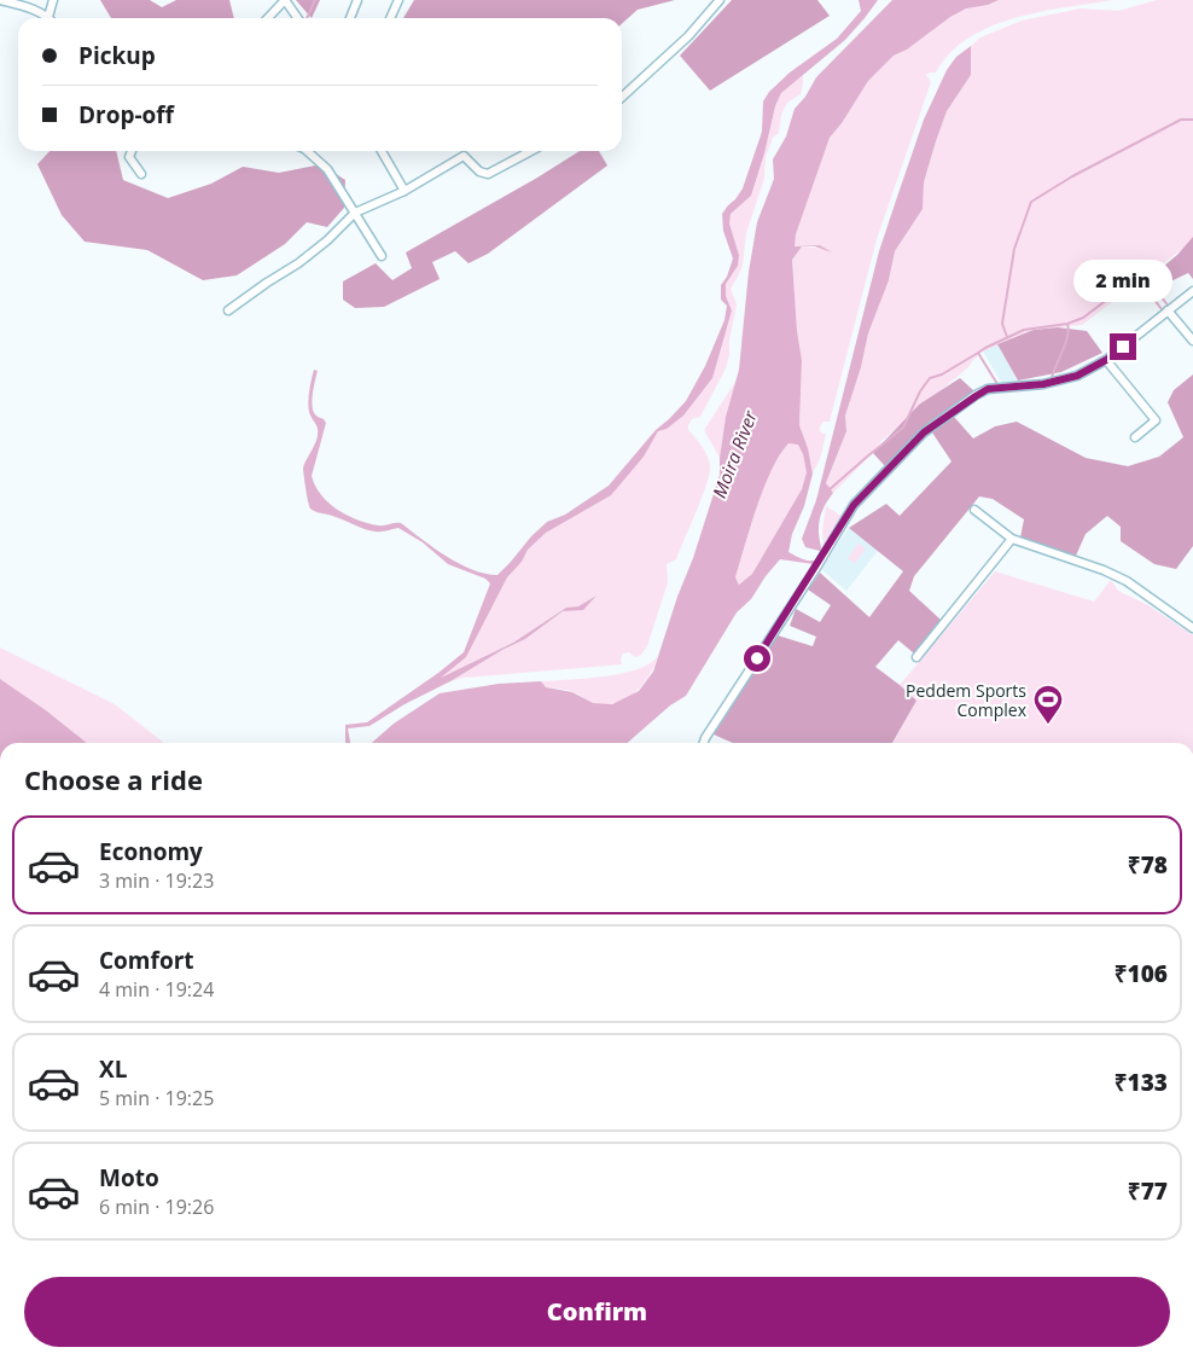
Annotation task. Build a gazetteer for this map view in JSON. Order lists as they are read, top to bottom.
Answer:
{
  "water": ["Moira River"],
  "places": {
    "sports": ["Peddem Sports Complex"]
  },
  "page": {
    "banner": ["Pickup", "Drop-off"],
    "bubble": "2 min",
    "heading": "Choose a ride",
    "list": [
      {
        "name": "Economy",
        "note": "3 min · 19:23",
        "value": "₹78"
      },
      {
        "name": "Comfort",
        "note": "4 min · 19:24",
        "value": "₹106"
      },
      {
        "name": "XL",
        "note": "5 min · 19:25",
        "value": "₹133"
      },
      {
        "name": "Moto",
        "note": "6 min · 19:26",
        "value": "₹77"
      }
    ],
    "buttons": "Confirm"
  }
}
